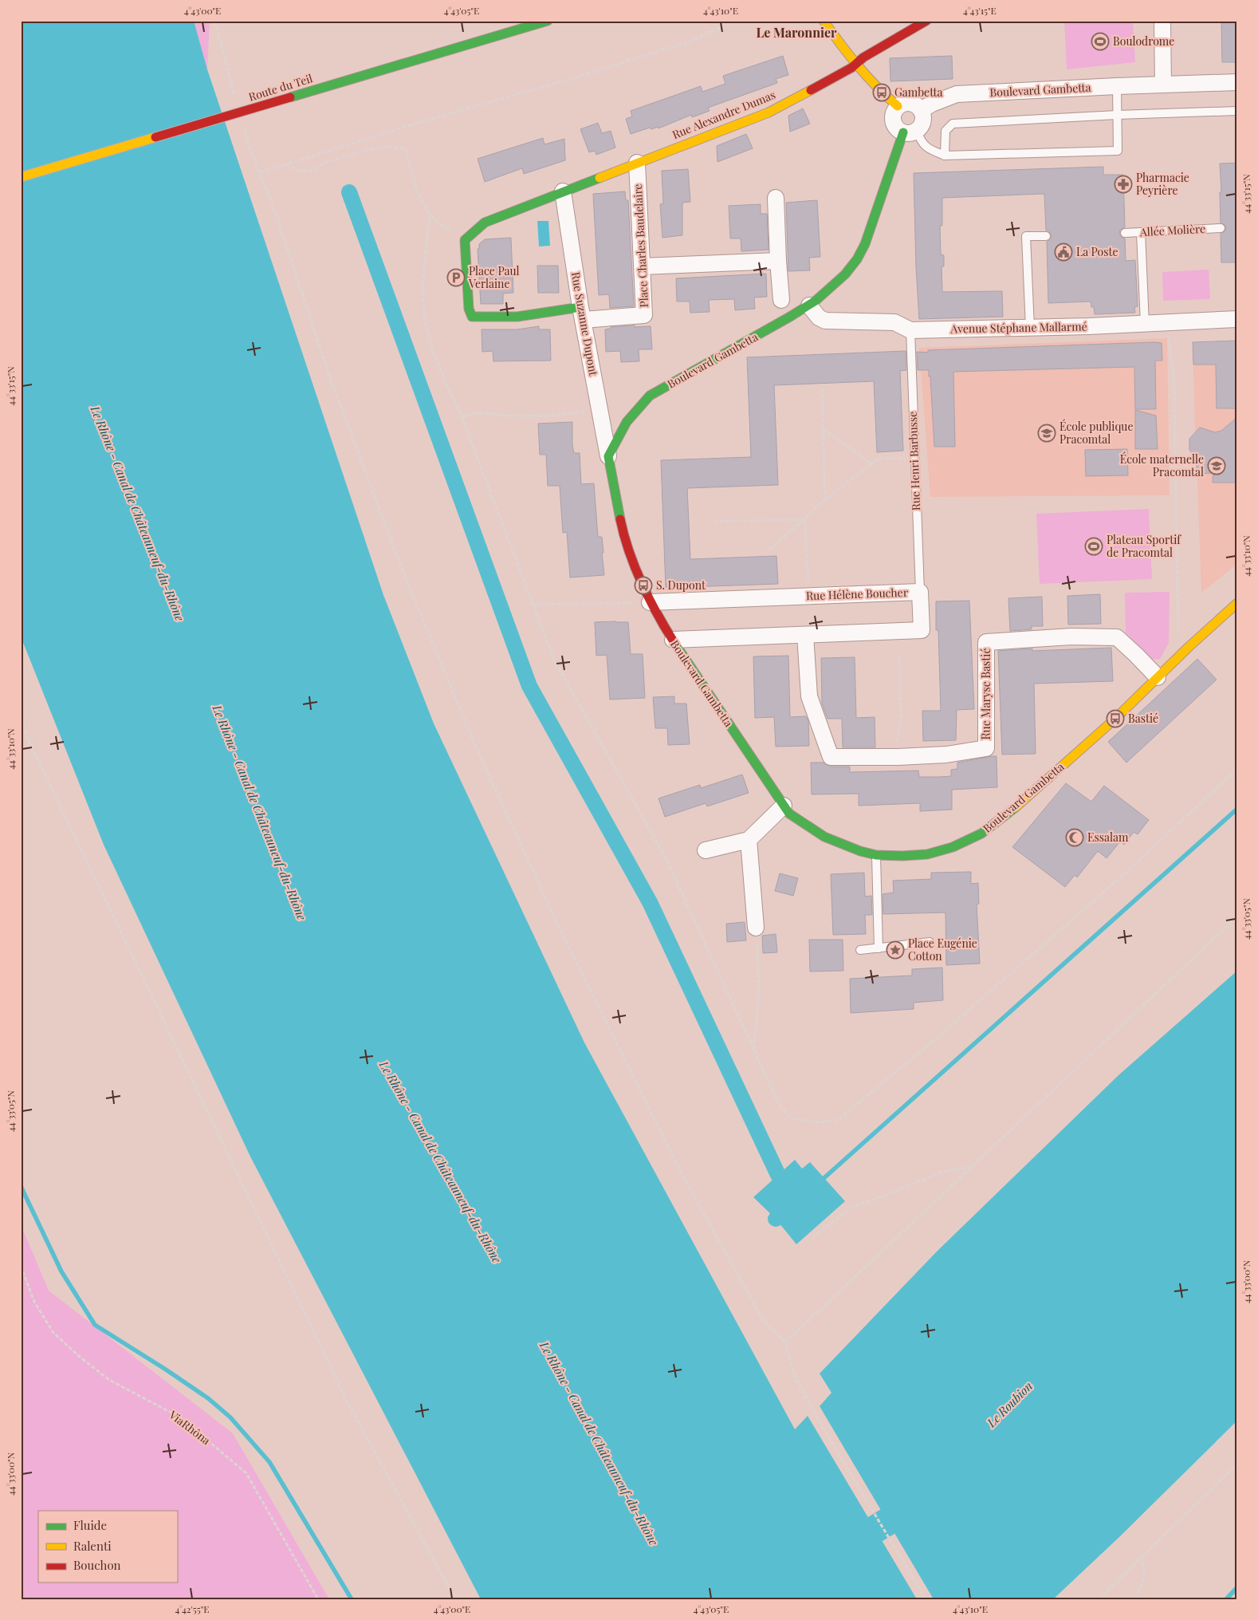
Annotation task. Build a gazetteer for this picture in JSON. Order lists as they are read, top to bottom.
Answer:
{
  "streets": {
    "street": [
      "Route du Teil",
      "Boulevard Gambetta",
      "Rue Alexandre Dumas",
      "Place Charles Baudelaire",
      "Rue Suzanne Dupont",
      "Avenue Stéphane Mallarmé",
      "Rue Hélène Boucher",
      "Rue Maryse Bastié"
    ],
    "lane": ["Allée Molière", "Rue Henri Barbusse"],
    "path": ["ViaRhôna"]
  },
  "crossings": [
    ["Boulevard Gambetta", "Rue Suzanne Dupont"],
    ["Boulevard Gambetta", "Avenue Stéphane Mallarmé"],
    ["Boulevard Gambetta", "Rue Hélène Boucher"],
    ["Boulevard Gambetta", "Rue Maryse Bastié"],
    ["Rue Alexandre Dumas", "Place Charles Baudelaire"],
    ["Rue Alexandre Dumas", "Rue Suzanne Dupont"],
    ["Place Charles Baudelaire", "Rue Suzanne Dupont"],
    ["Avenue Stéphane Mallarmé", "Rue Henri Barbusse"],
    ["Rue Henri Barbusse", "Rue Hélène Boucher"],
    ["Rue Hélène Boucher", "Rue Maryse Bastié"]
  ],
  "districts": ["Le Maronnier"],
  "water": ["Le Rhône - Canal de Châteauneuf-du-Rhône", "Le Roubion"],
  "places": {
    "sports": ["Boulodrome", "Plateau Sportif de Pracomtal"],
    "bus stop": ["Gambetta", "S. Dupont", "Bastié"],
    "pharmacy": ["Pharmacie Peyrière"],
    "public building": ["La Poste"],
    "parking": ["Place Paul Verlaine"],
    "school or university": ["École publique Pracomtal", "École maternelle Pracomtal"],
    "mosque": ["Essalam"],
    "place": ["Place Eugénie Cotton"]
  },
  "legend": ["Fluide", "Ralenti", "Bouchon"],
  "coordinates": [
    "4°43'00\"E",
    "4°43'05\"E",
    "4°43'10\"E",
    "4°43'15\"E",
    "44°33'15\"N",
    "44°33'10\"N",
    "44°33'05\"N",
    "44°33'00\"N",
    "4°42'55\"E"
  ]
}
